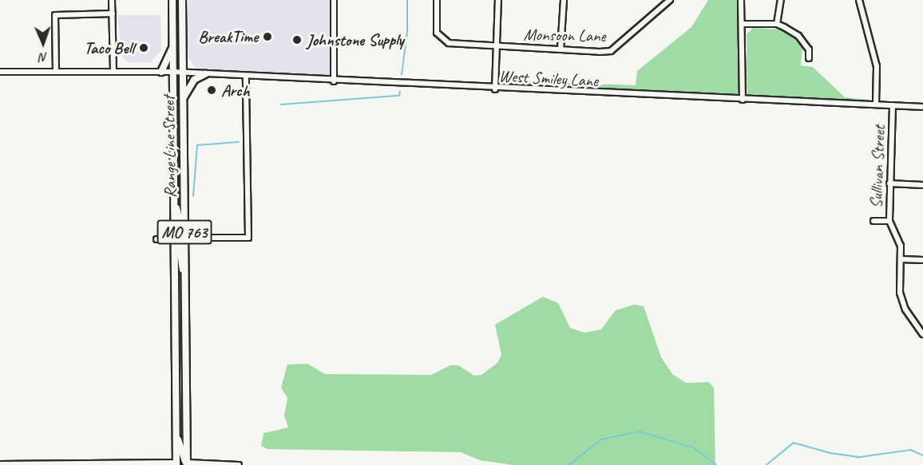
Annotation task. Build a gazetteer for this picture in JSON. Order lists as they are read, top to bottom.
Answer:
{
  "streets": {
    "main road": ["Range Line Street", "MO 763"],
    "street": ["Monsoon Lane", "West Smiley Lane", "Sullivan Street"]
  },
  "crossings": [
    ["West Smiley Lane", "Range Line Street"],
    ["West Smiley Lane", "Sullivan Street"]
  ],
  "places": [
    "BreakTime",
    "Johnstone Supply",
    "Taco Bell",
    "Arch"
  ],
  "north": "bottom"
}
